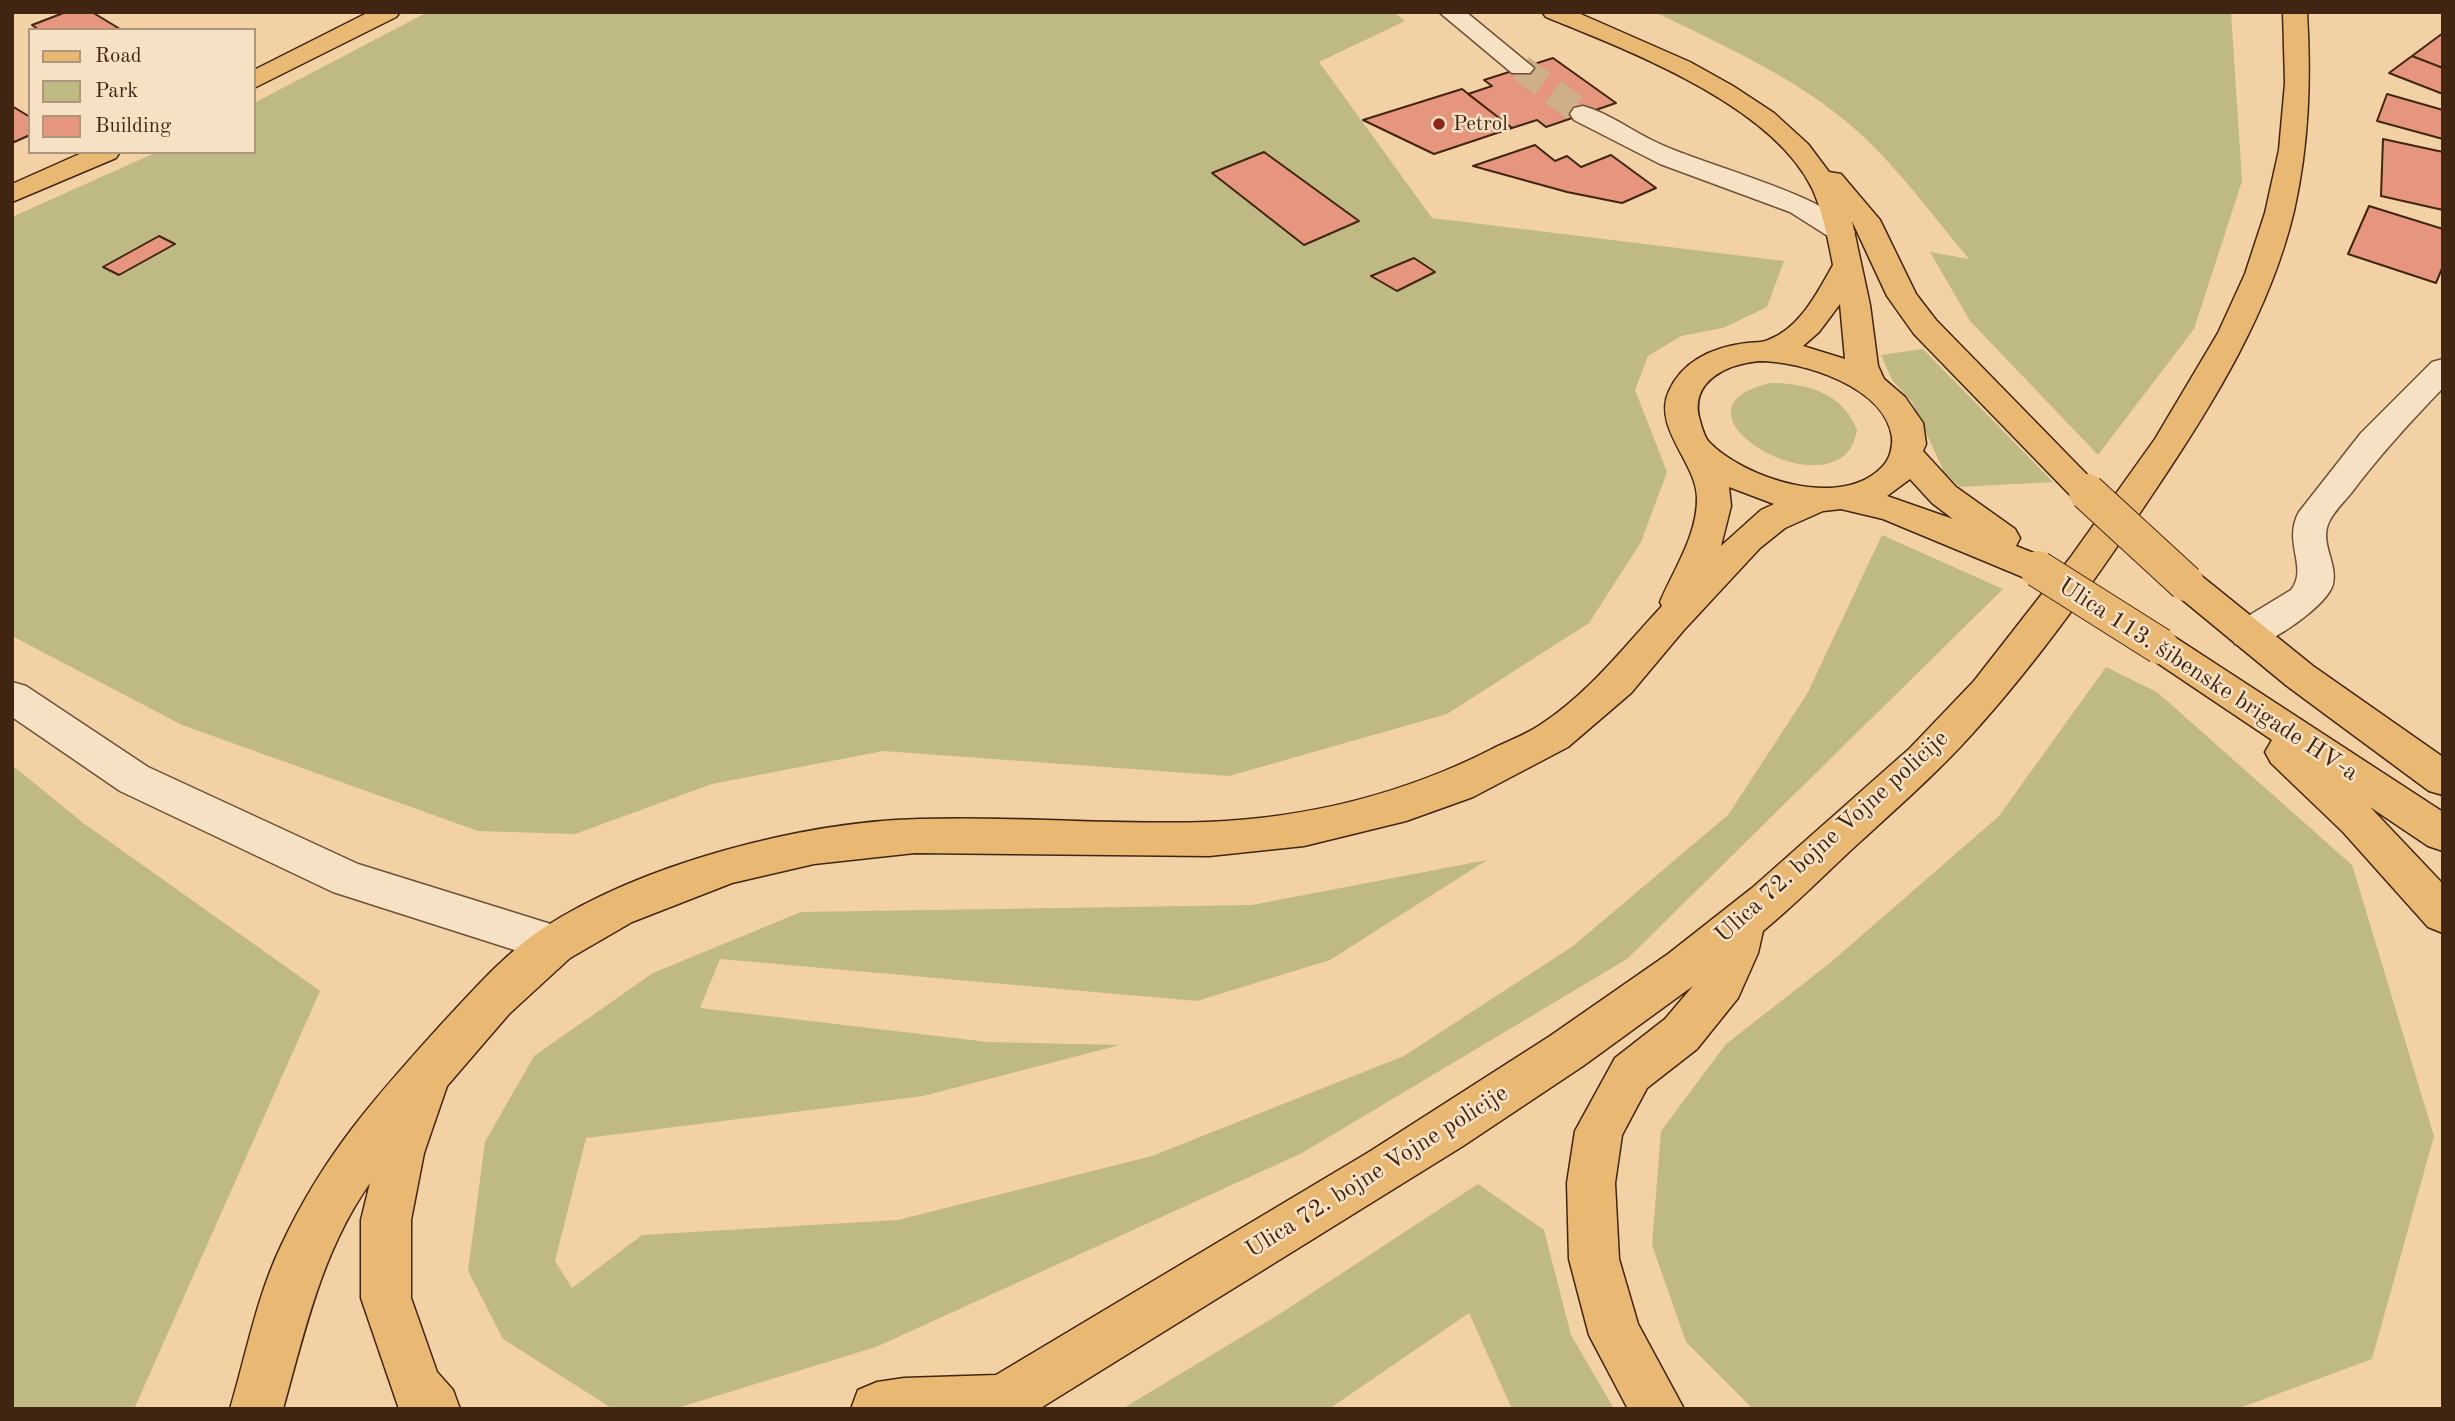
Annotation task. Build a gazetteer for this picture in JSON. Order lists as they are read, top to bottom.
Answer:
{
  "streets": {
    "main road": ["Ulica 113. šibenske brigade HV-a", "Ulica 72. bojne Vojne policije"]
  },
  "places": ["Petrol"],
  "legend": ["Road", "Park", "Building"]
}
